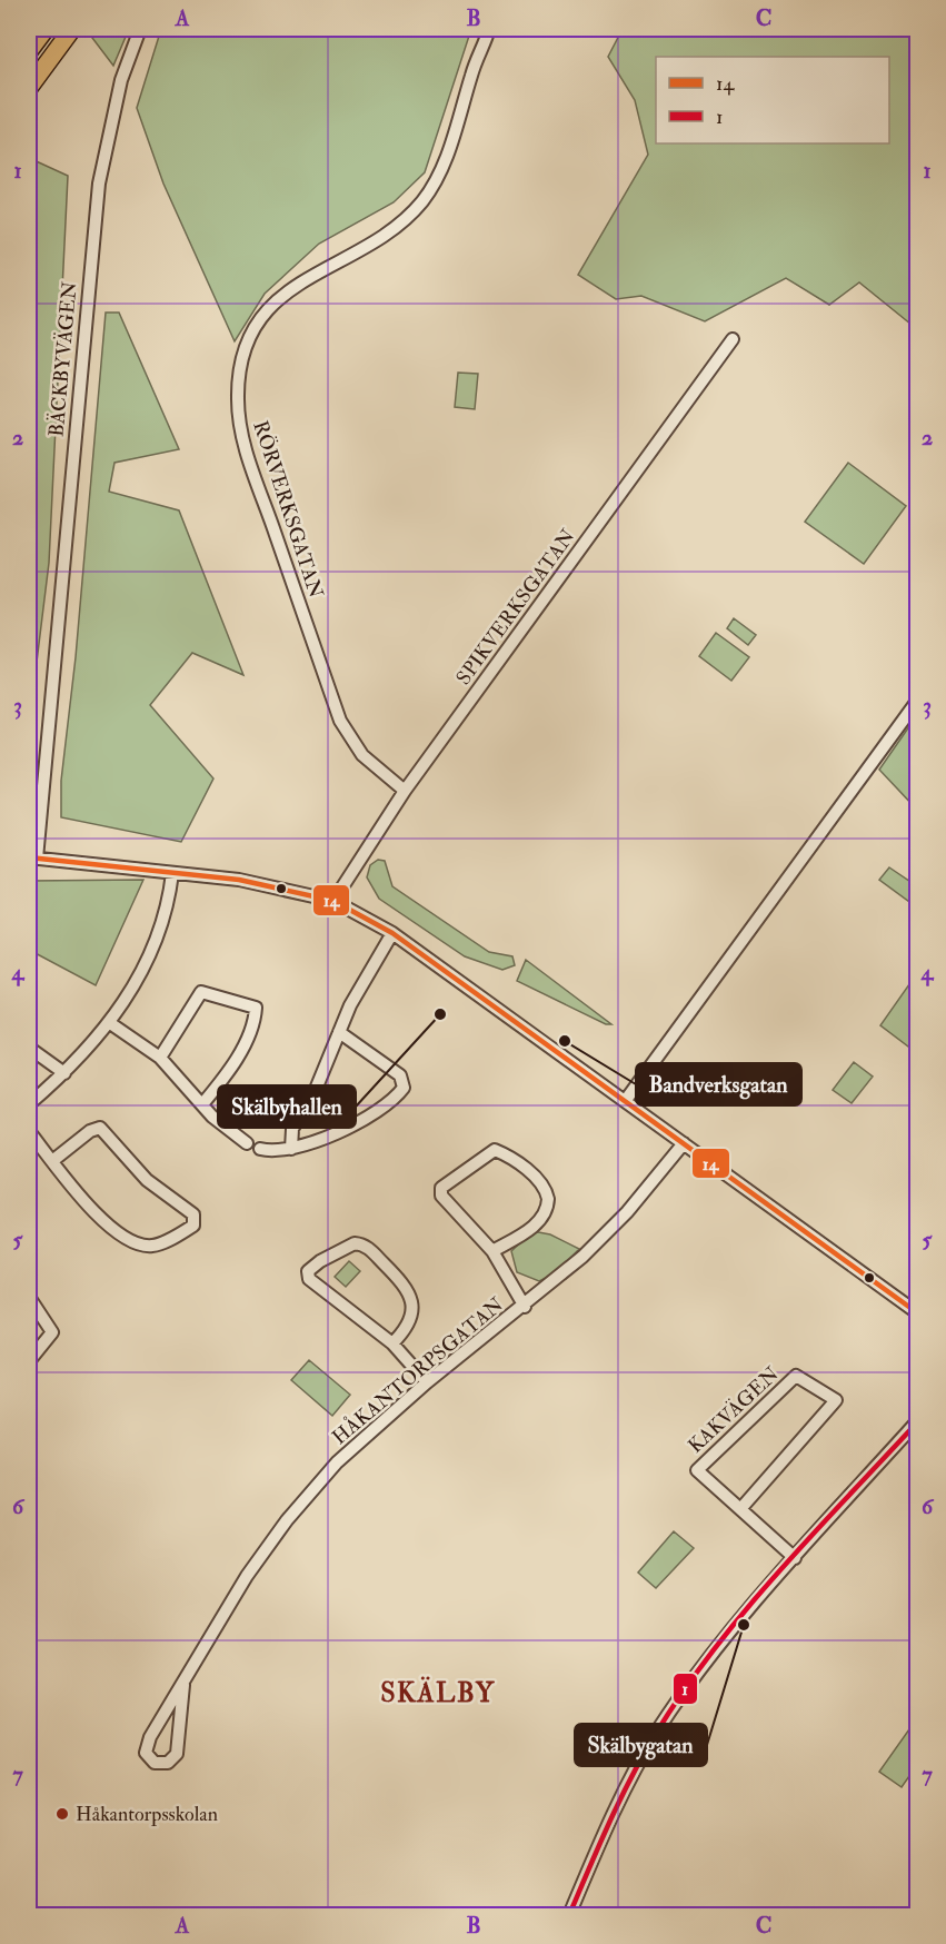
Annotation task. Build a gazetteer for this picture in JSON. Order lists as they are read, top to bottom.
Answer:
{
  "streets": {
    "street": [
      "BÄCKBYVÄGEN",
      "RÖRVERKSGATAN",
      "SPIKVERKSGATAN",
      "HÅKANTORPSGATAN",
      "KAKVÄGEN"
    ]
  },
  "crossings": [
    ["RÖRVERKSGATAN", "SPIKVERKSGATAN"]
  ],
  "districts": ["SKÄLBY"],
  "places": [
    "Skälbyhallen",
    "Bandverksgatan",
    "Skälbygatan",
    "Håkantorpsskolan"
  ],
  "lines": ["transit line 14", "transit line 1"],
  "legend": ["14", "1"],
  "grid": {
    "columns": ["A", "B", "C"],
    "rows": [
      "1",
      "2",
      "3",
      "4",
      "5",
      "6",
      "7"
    ]
  }
}
